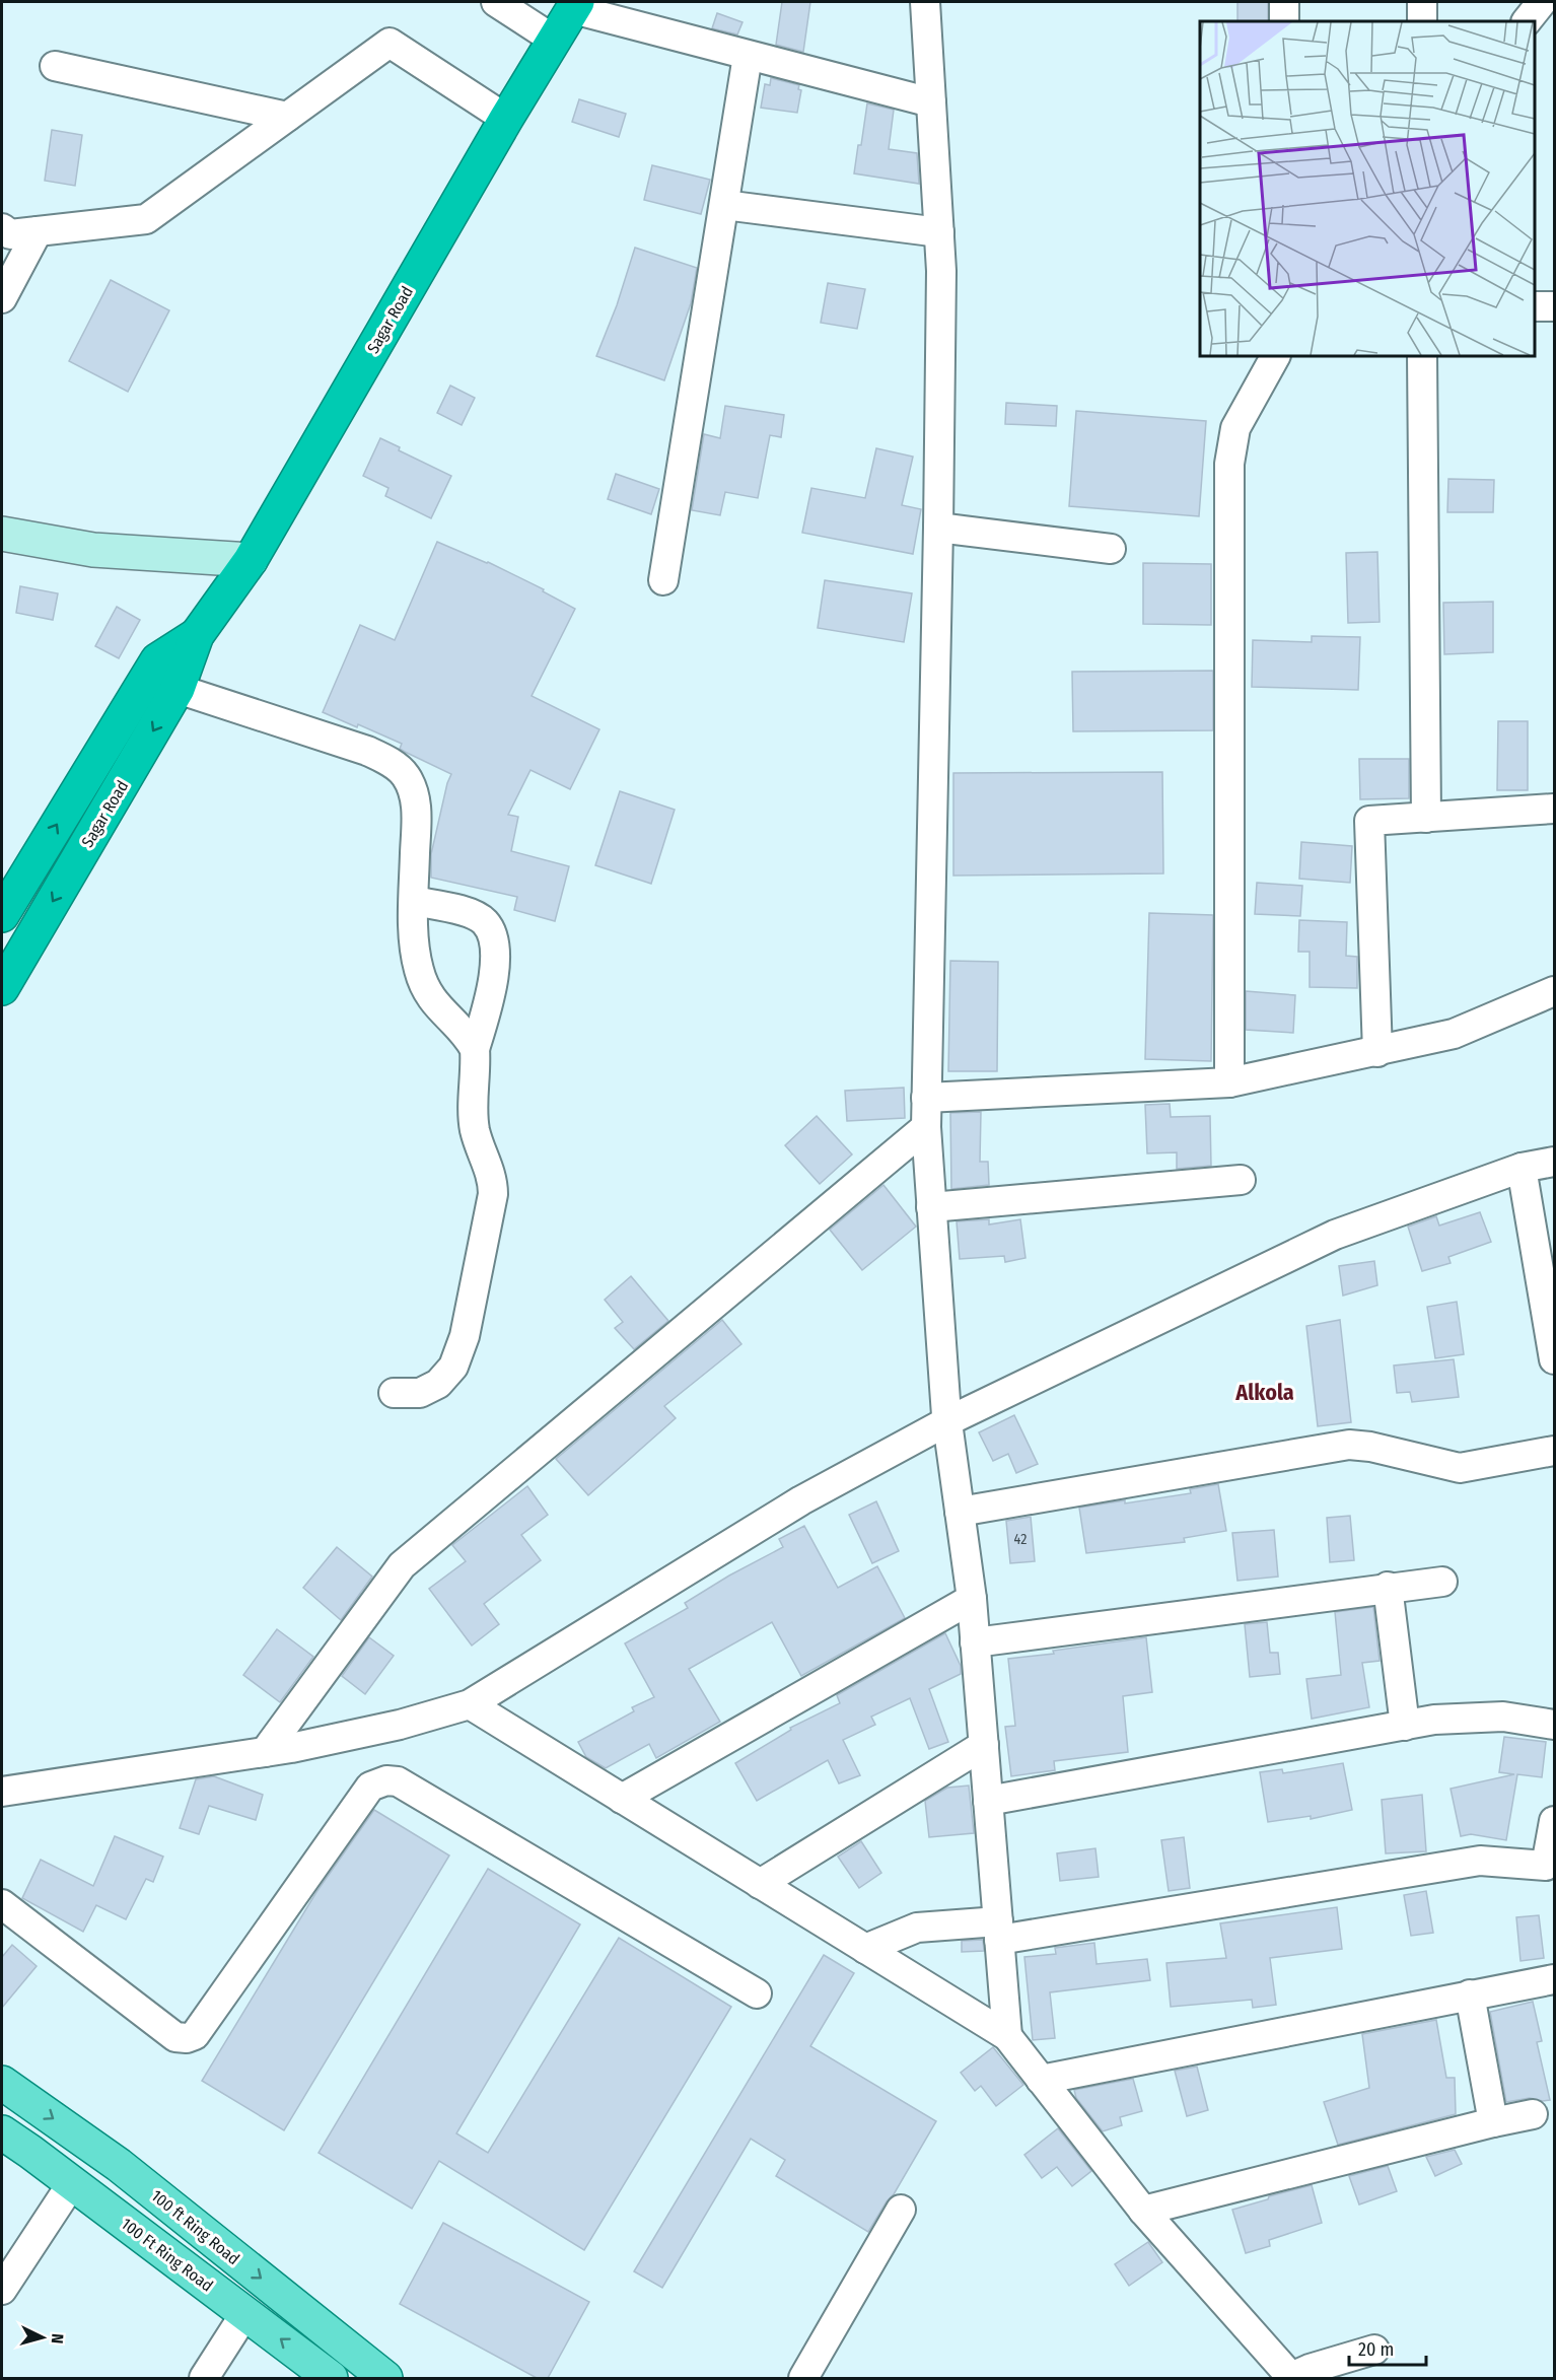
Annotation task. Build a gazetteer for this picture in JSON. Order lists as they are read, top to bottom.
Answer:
{
  "streets": {
    "highway": ["Sagar Road"],
    "main road": ["100 ft Ring Road", "100 Ft Ring Road"]
  },
  "one_way": ["100 ft Ring Road"],
  "districts": ["Alkola"],
  "house_numbers": ["42"],
  "scale_bar": "20 m",
  "north": "right"
}
